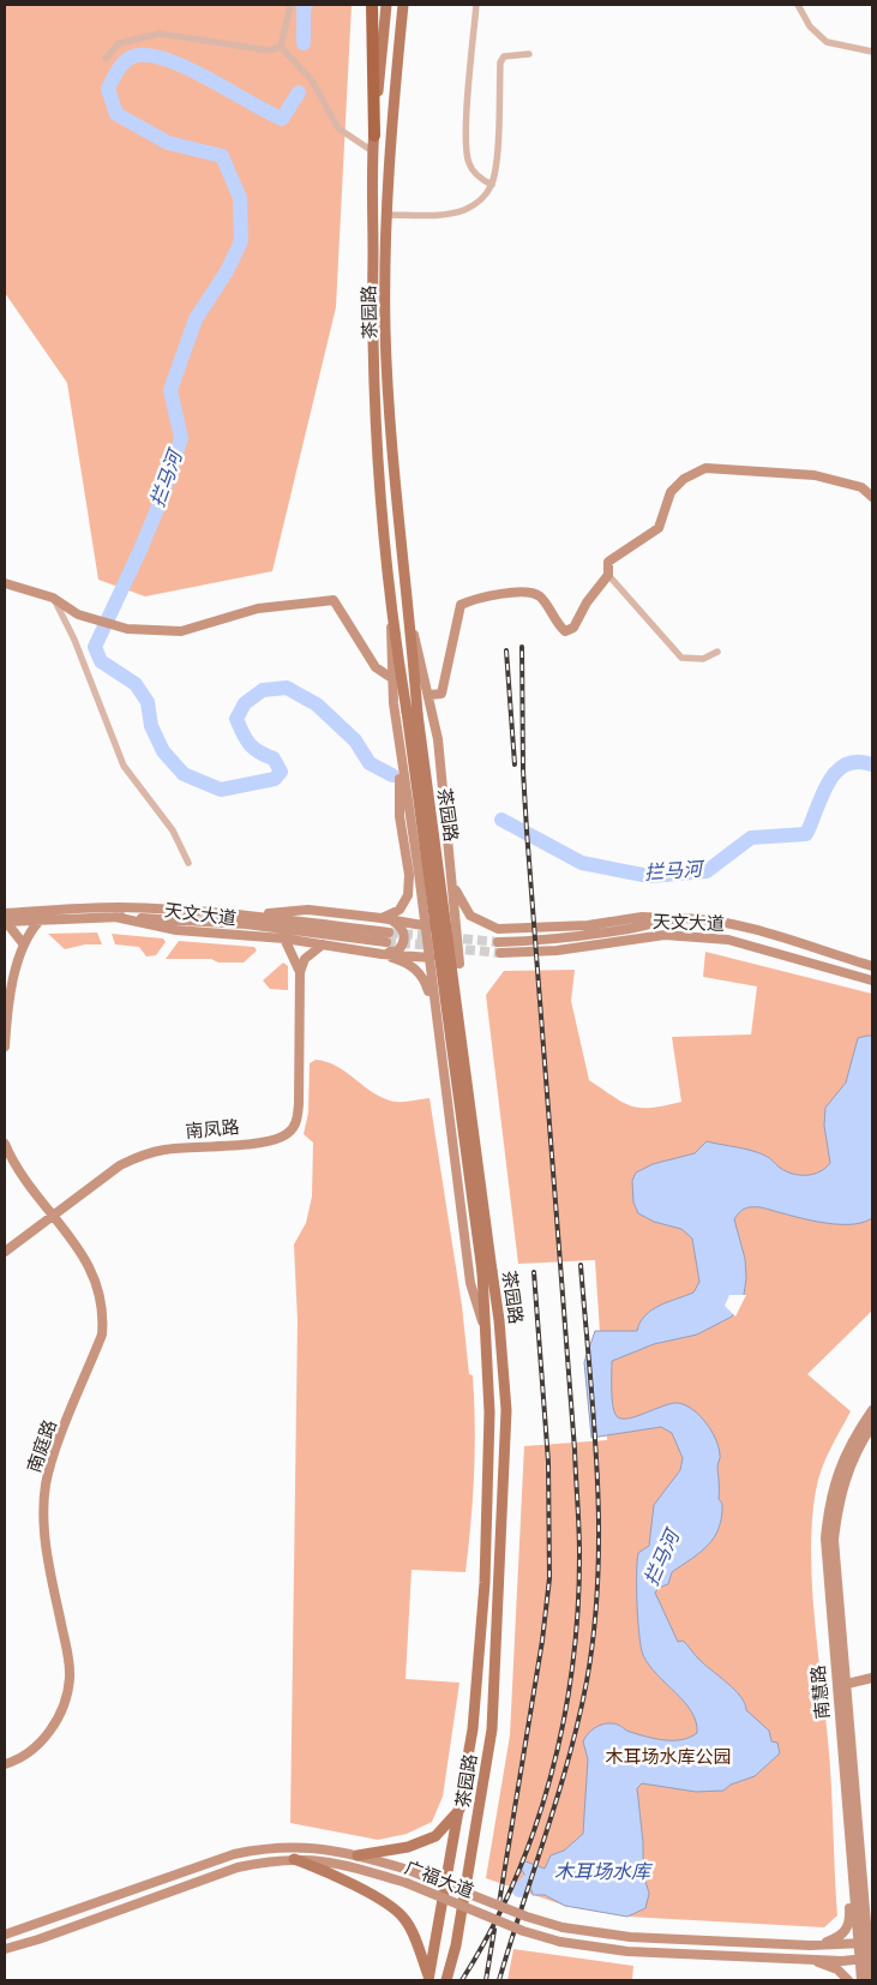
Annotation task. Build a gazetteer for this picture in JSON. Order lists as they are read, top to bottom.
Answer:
{
  "streets": {
    "main road": ["茶园路"],
    "street": [
      "天文大道",
      "南凤路",
      "南庭路",
      "南慧路",
      "广福大道"
    ]
  },
  "crossings": [
    ["茶园路", "天文大道"],
    ["南凤路", "南庭路"],
    ["南慧路", "广福大道"]
  ],
  "water": ["拦马河", "木耳场水库"],
  "parks": ["木耳场水库公园"]
}
